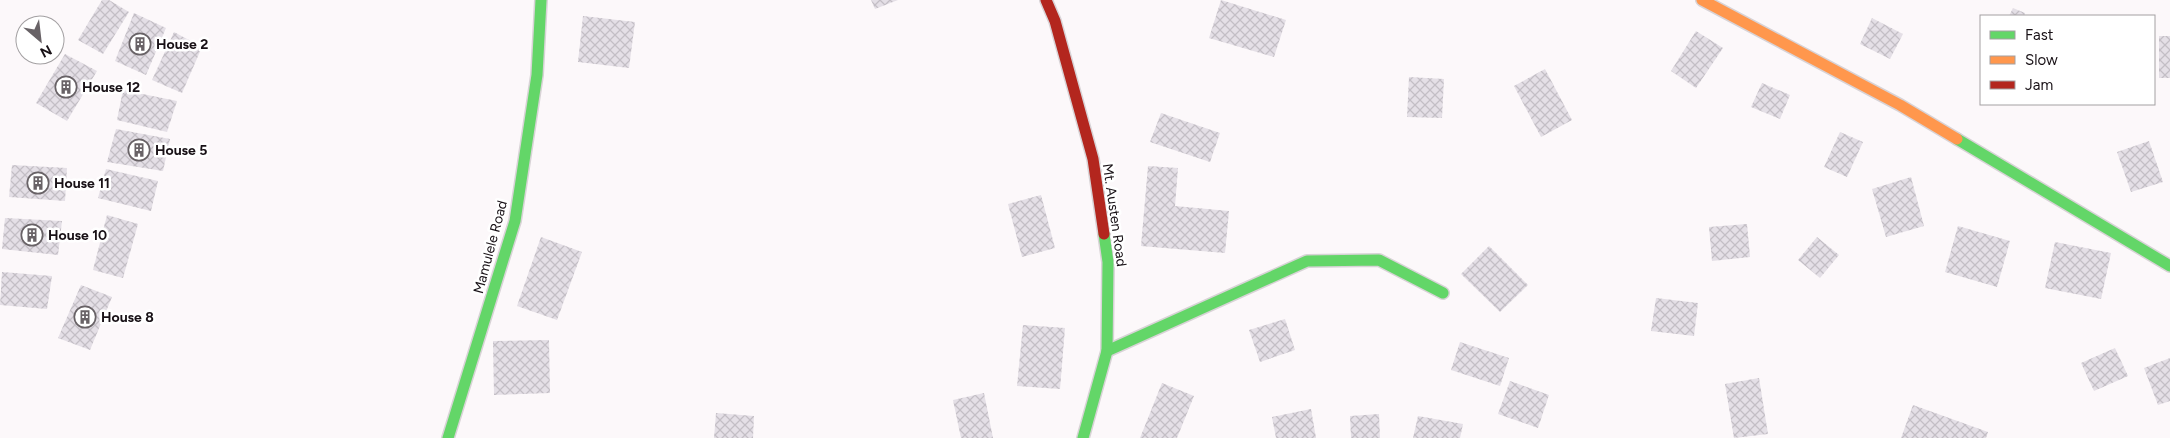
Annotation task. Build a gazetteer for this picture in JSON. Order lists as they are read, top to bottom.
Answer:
{
  "streets": {
    "street": ["Mt. Austen Road", "Mamulele Road"]
  },
  "places": {
    "building": [
      "House 2",
      "House 12",
      "House 5",
      "House 11",
      "House 10",
      "House 8"
    ]
  },
  "legend": ["Fast", "Slow", "Jam"],
  "north": "bottom right"
}
